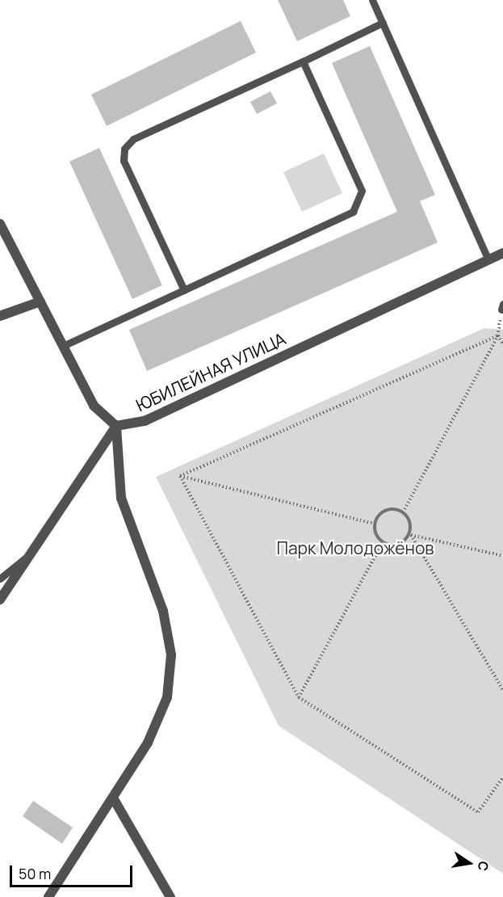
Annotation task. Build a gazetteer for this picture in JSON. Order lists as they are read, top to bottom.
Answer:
{
  "streets": {
    "street": ["ЮБИЛЕЙНАЯ УЛИЦА"]
  },
  "parks": ["Парк Молодожёнов"],
  "scale_bar": "50 m",
  "north": "right"
}
